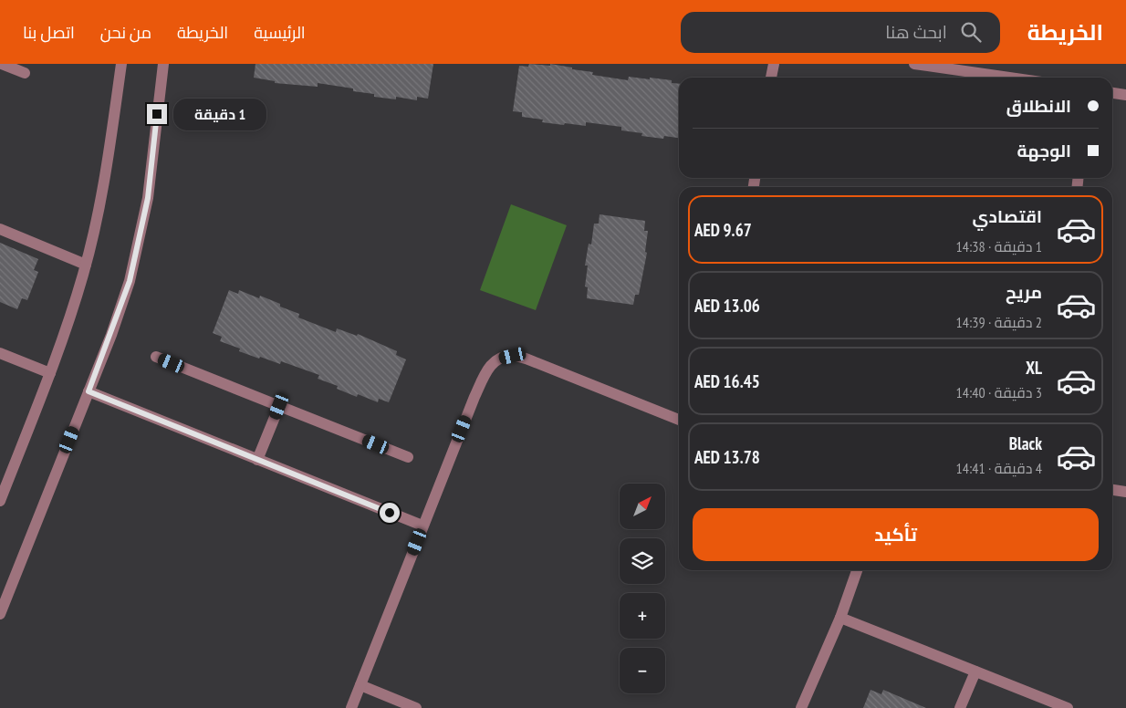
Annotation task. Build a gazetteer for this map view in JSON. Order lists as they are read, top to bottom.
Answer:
{
  "north": "top right",
  "page": {
    "header": "الخريطة",
    "search": "ابحث هنا",
    "nav": [
      "الرئيسية",
      "الخريطة",
      "من نحن",
      "اتصل بنا"
    ],
    "banner": ["الانطلاق", "الوجهة"],
    "bubble": "1 دقيقة",
    "list": [
      {
        "name": "اقتصادي",
        "note": "1 دقيقة · 14:38",
        "value": "AED 9.67"
      },
      {
        "name": "مريح",
        "note": "2 دقيقة · 14:39",
        "value": "AED 13.06"
      },
      {
        "name": "XL",
        "note": "3 دقيقة · 14:40",
        "value": "AED 16.45"
      },
      {
        "name": "Black",
        "note": "4 دقيقة · 14:41",
        "value": "AED 13.78"
      }
    ],
    "map_buttons": ["+", "−"],
    "buttons": "تأكيد"
  }
}
